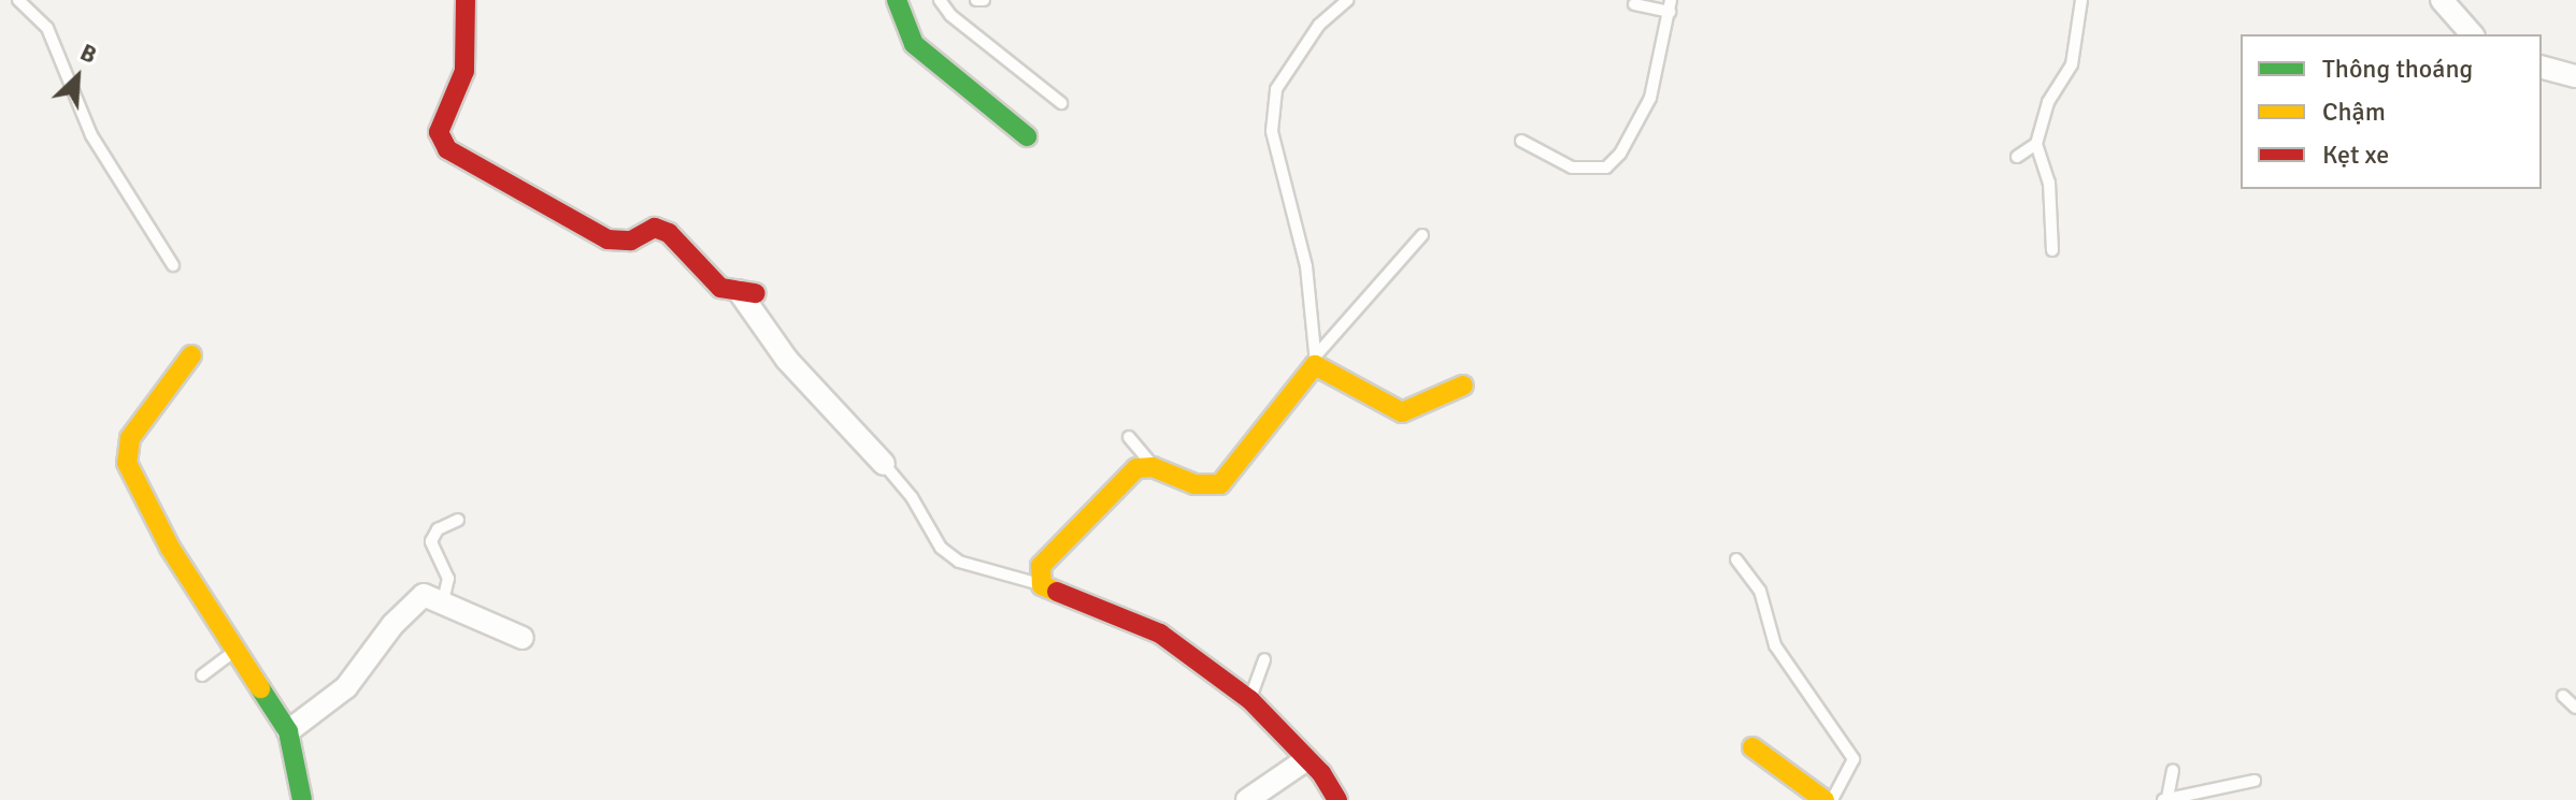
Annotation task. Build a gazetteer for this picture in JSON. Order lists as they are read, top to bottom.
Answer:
{
  "legend": ["Thông thoáng", "Chậm", "Kẹt xe"],
  "north": "top right"
}
